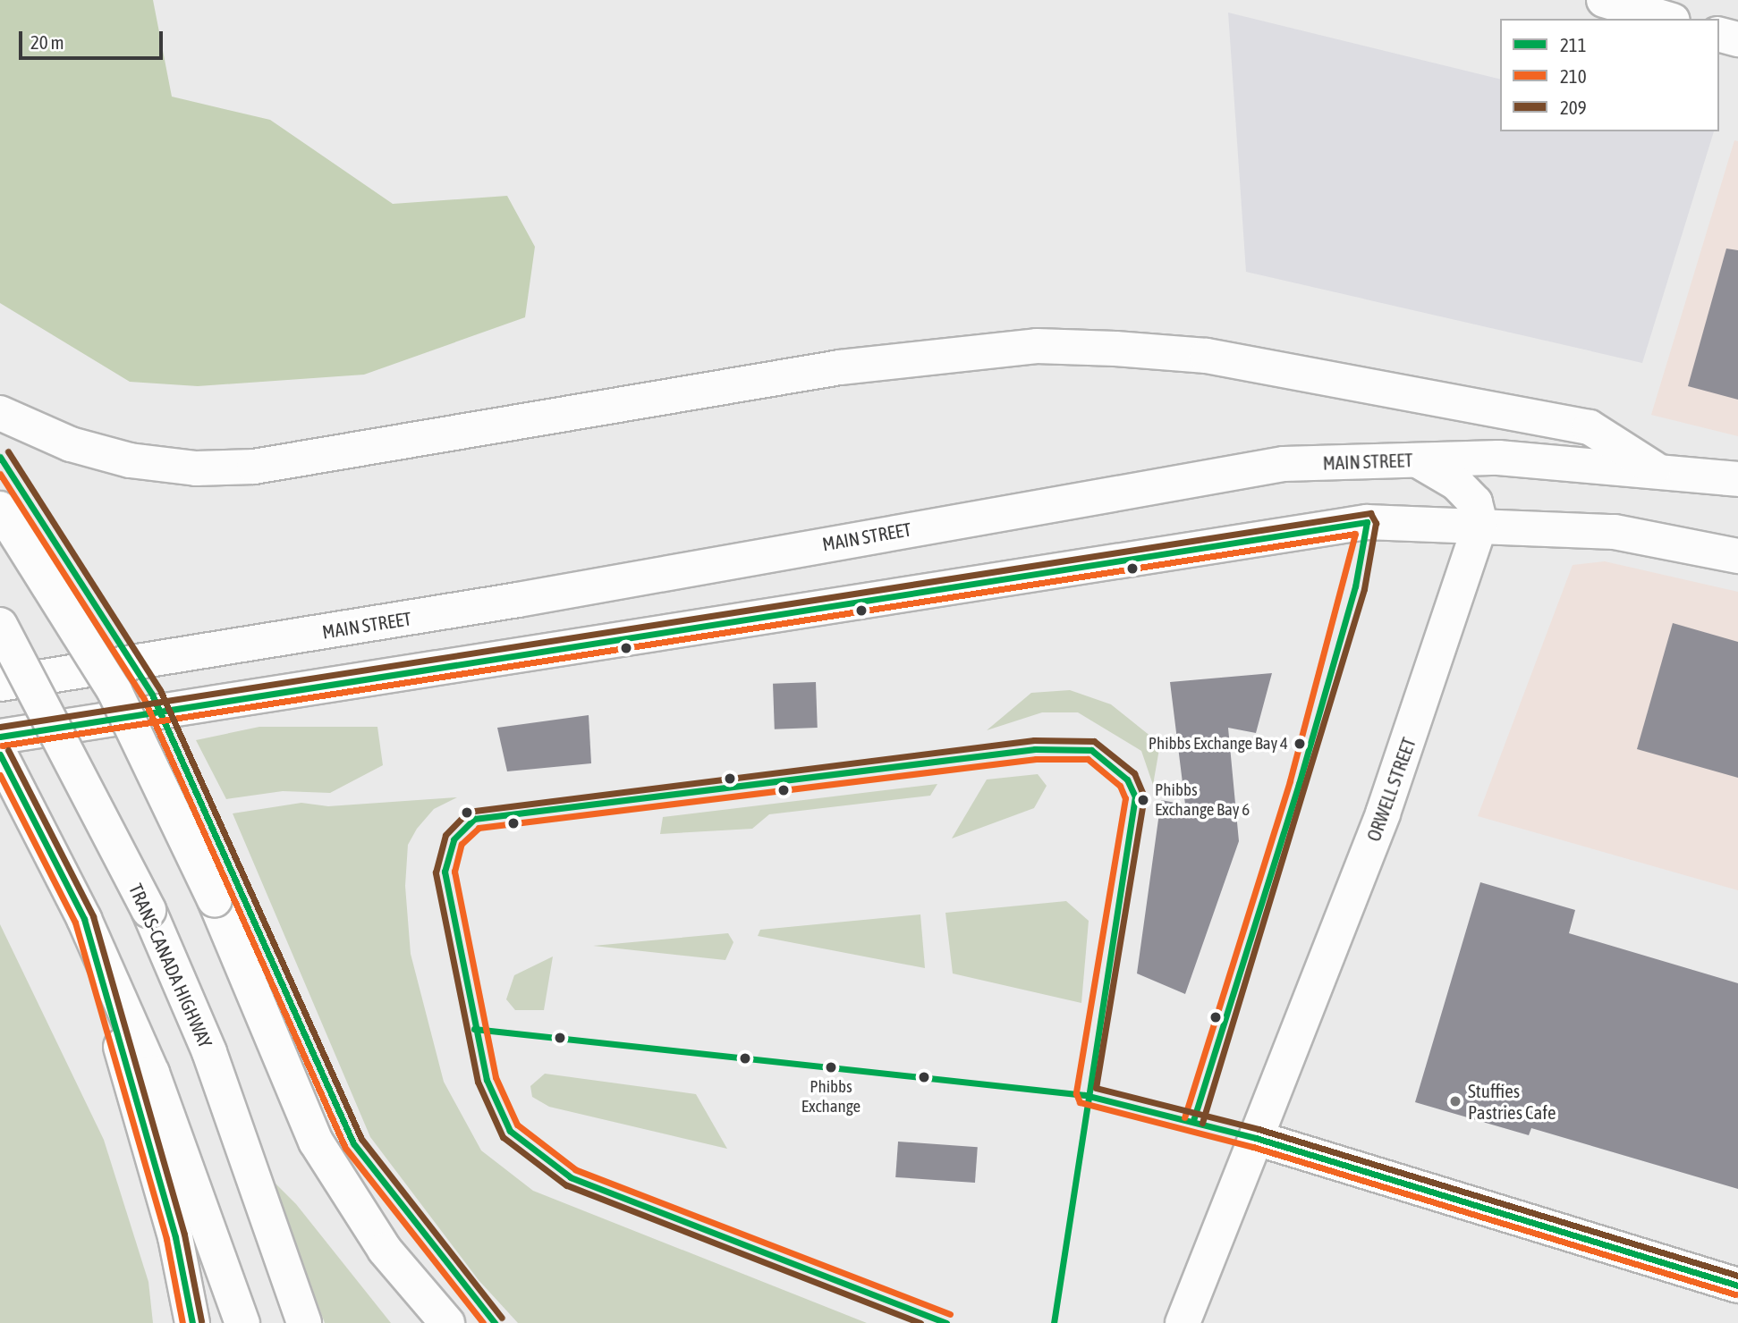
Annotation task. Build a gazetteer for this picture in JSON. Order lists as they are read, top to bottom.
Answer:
{
  "streets": {
    "main road": ["MAIN STREET", "ORWELL STREET", "TRANS-CANADA HIGHWAY"]
  },
  "places": [
    "Phibbs Exchange Bay 4",
    "Phibbs Exchange Bay 6",
    "Phibbs Exchange",
    "Stuffies Pastries Cafe"
  ],
  "lines": ["transit line 209", "transit line 211", "transit line 210"],
  "legend": ["211", "210", "209"],
  "scale_bar": "20 m"
}
